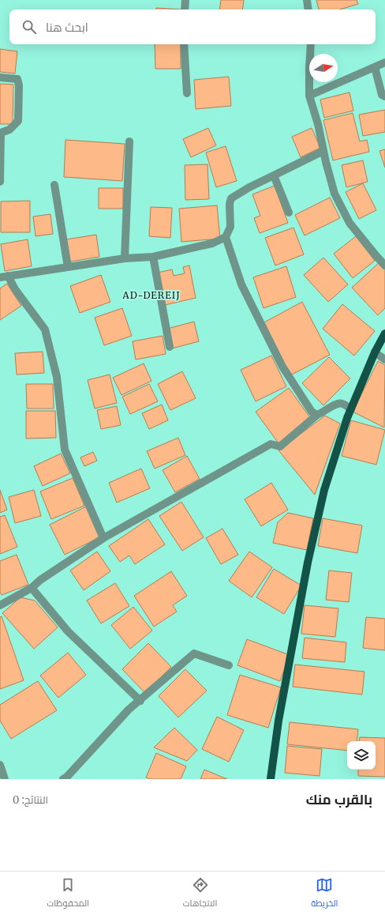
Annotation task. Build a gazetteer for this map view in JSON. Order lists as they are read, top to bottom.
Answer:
{
  "districts": ["AD-DEREIJ"],
  "north": "right",
  "page": {
    "search": "ابحث هنا",
    "heading": ["بالقرب منك", "النتائج: 0"],
    "nav": ["الخريطة", "الاتجاهات", "المحفوظات"]
  }
}
